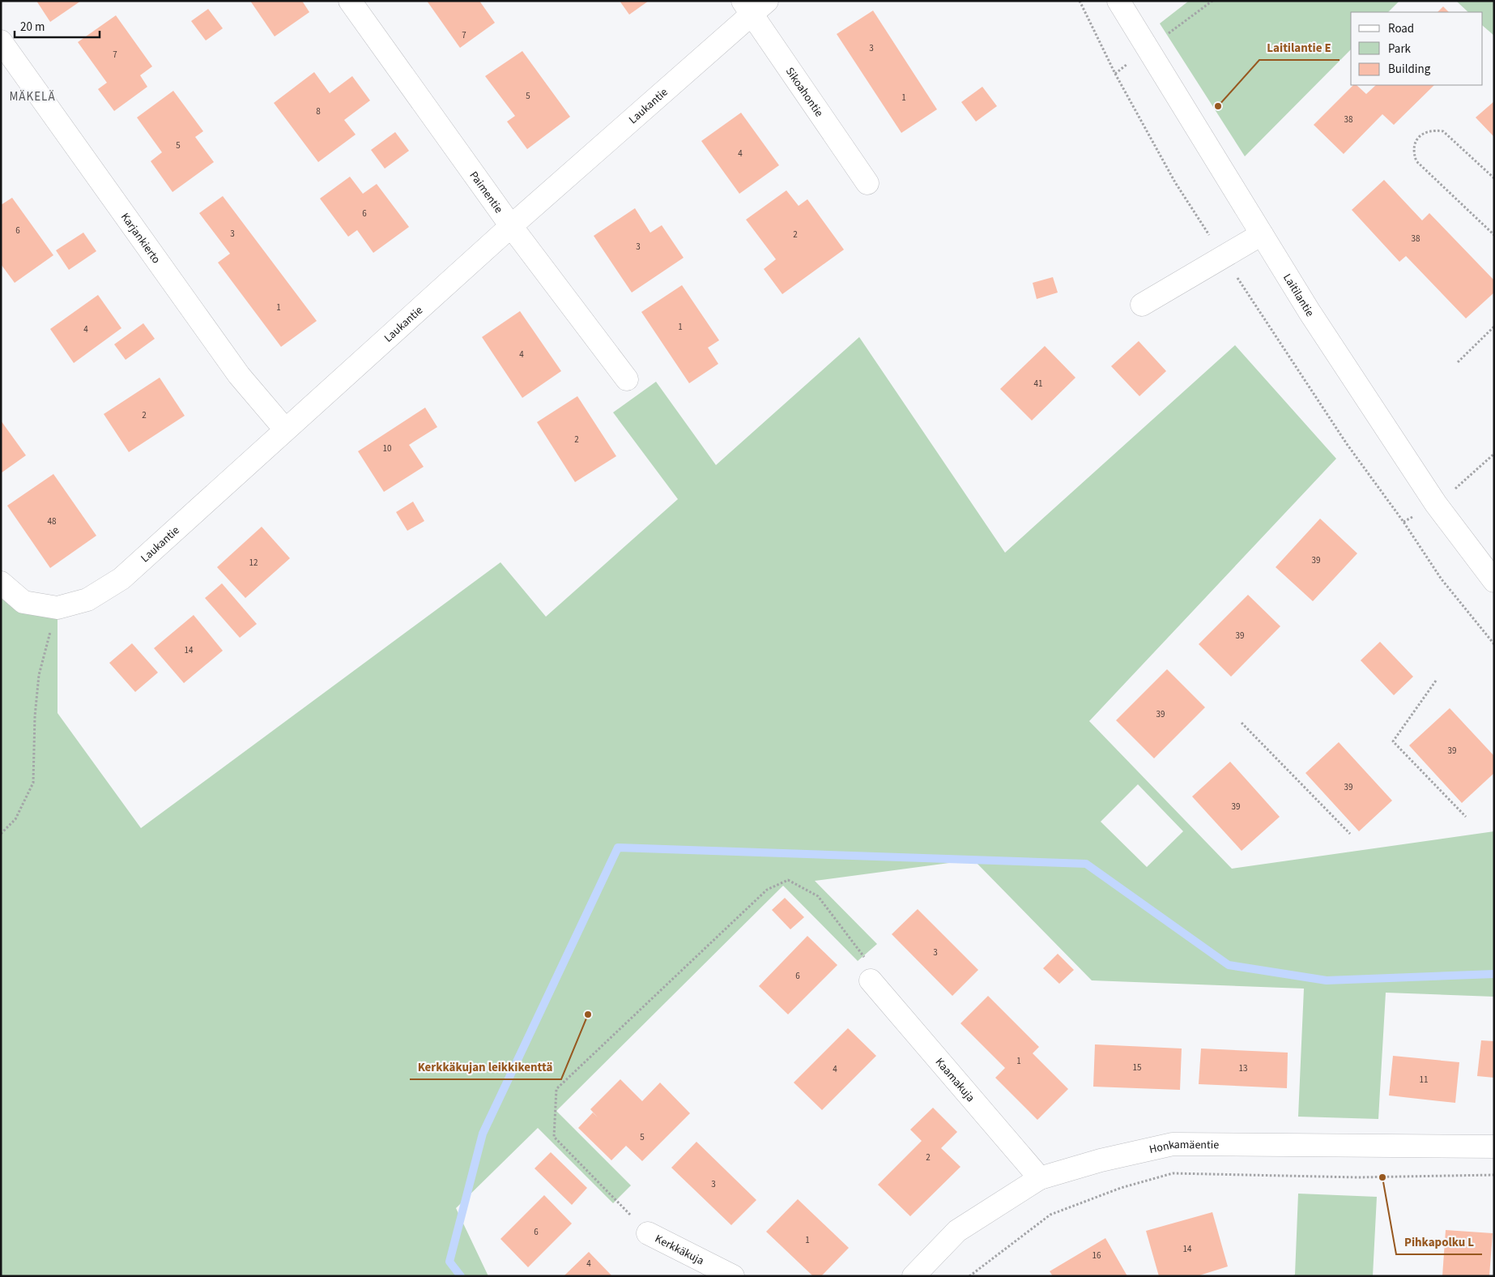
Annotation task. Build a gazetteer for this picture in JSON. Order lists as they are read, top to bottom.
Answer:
{
  "streets": {
    "street": [
      "Sikoahontie",
      "Laukantie",
      "Paimentie",
      "Karjankierto",
      "Laitilantie",
      "Kaamakuja",
      "Honkamäentie",
      "Kerkkäkuja"
    ]
  },
  "crossings": [
    ["Sikoahontie", "Laukantie"],
    ["Laukantie", "Paimentie"],
    ["Laukantie", "Karjankierto"],
    ["Kaamakuja", "Honkamäentie"]
  ],
  "districts": ["MÄKELÄ"],
  "places": ["Laitilantie E", "Kerkkäkujan leikkikenttä", "Pihkapolku L"],
  "house_numbers": [
    "7",
    "3",
    "7",
    "5",
    "1",
    "8",
    "38",
    "5",
    "4",
    "6",
    "6",
    "3",
    "2",
    "38",
    "3",
    "1",
    "1",
    "4",
    "4",
    "41",
    "2",
    "2",
    "10",
    "48",
    "39",
    "12",
    "39",
    "14",
    "39",
    "39",
    "39",
    "39",
    "3",
    "6",
    "1",
    "15",
    "13",
    "4",
    "11",
    "5",
    "2",
    "3",
    "6",
    "1",
    "14",
    "16",
    "4"
  ],
  "legend": ["Road", "Park", "Building"],
  "scale_bar": "20 m"
}
